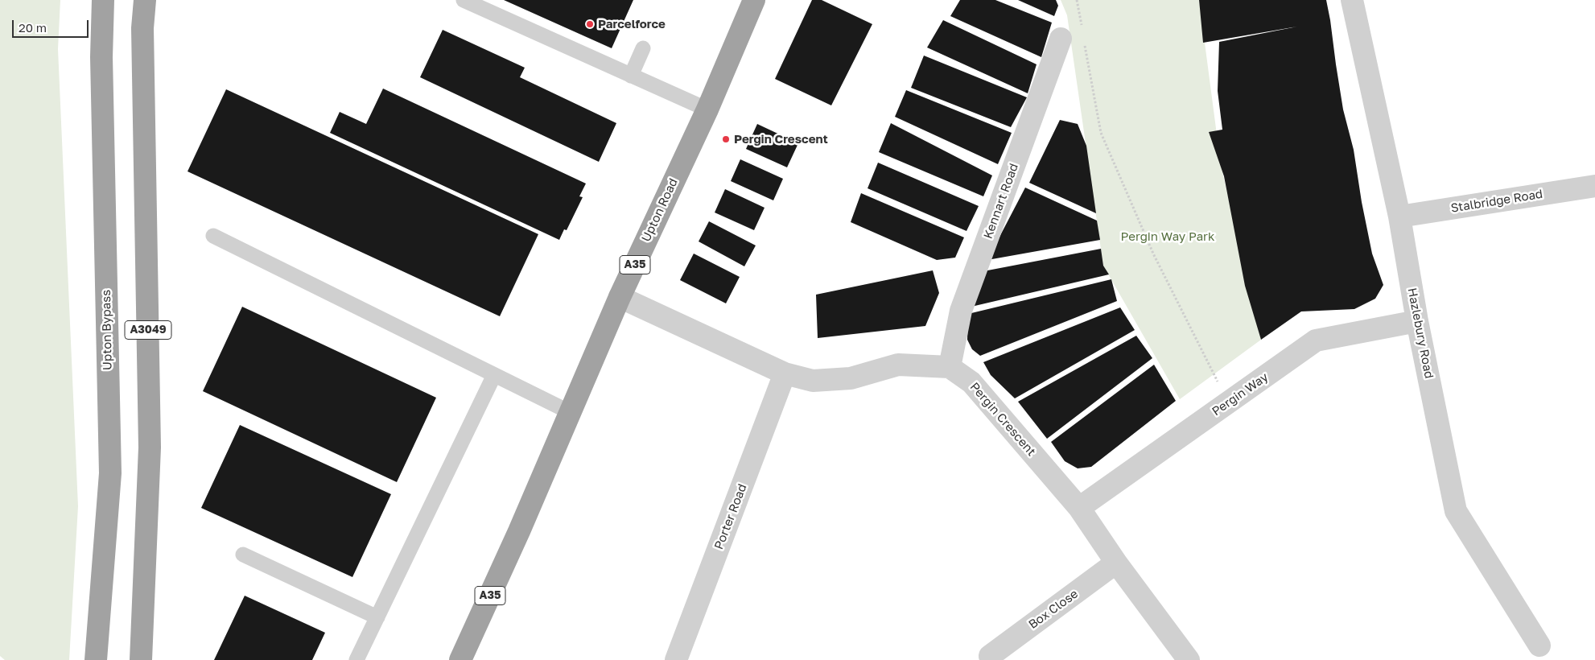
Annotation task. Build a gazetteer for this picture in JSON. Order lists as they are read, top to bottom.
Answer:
{
  "streets": {
    "highway": [
      "Upton Road",
      "A35",
      "Upton Bypass",
      "A3049"
    ],
    "street": [
      "Kennart Road",
      "Stalbridge Road",
      "Hazlebury Road",
      "Pergin Way",
      "Pergin Crescent",
      "Porter Road",
      "Box Close"
    ]
  },
  "crossings": [
    ["Kennart Road", "Pergin Crescent"],
    ["Stalbridge Road", "Hazlebury Road"],
    ["Hazlebury Road", "Pergin Way"],
    ["Pergin Way", "Pergin Crescent"],
    ["Pergin Crescent", "Box Close"]
  ],
  "parks": ["Pergin Way Park"],
  "places": ["Parcelforce", "Pergin Crescent"],
  "scale_bar": "20 m"
}
